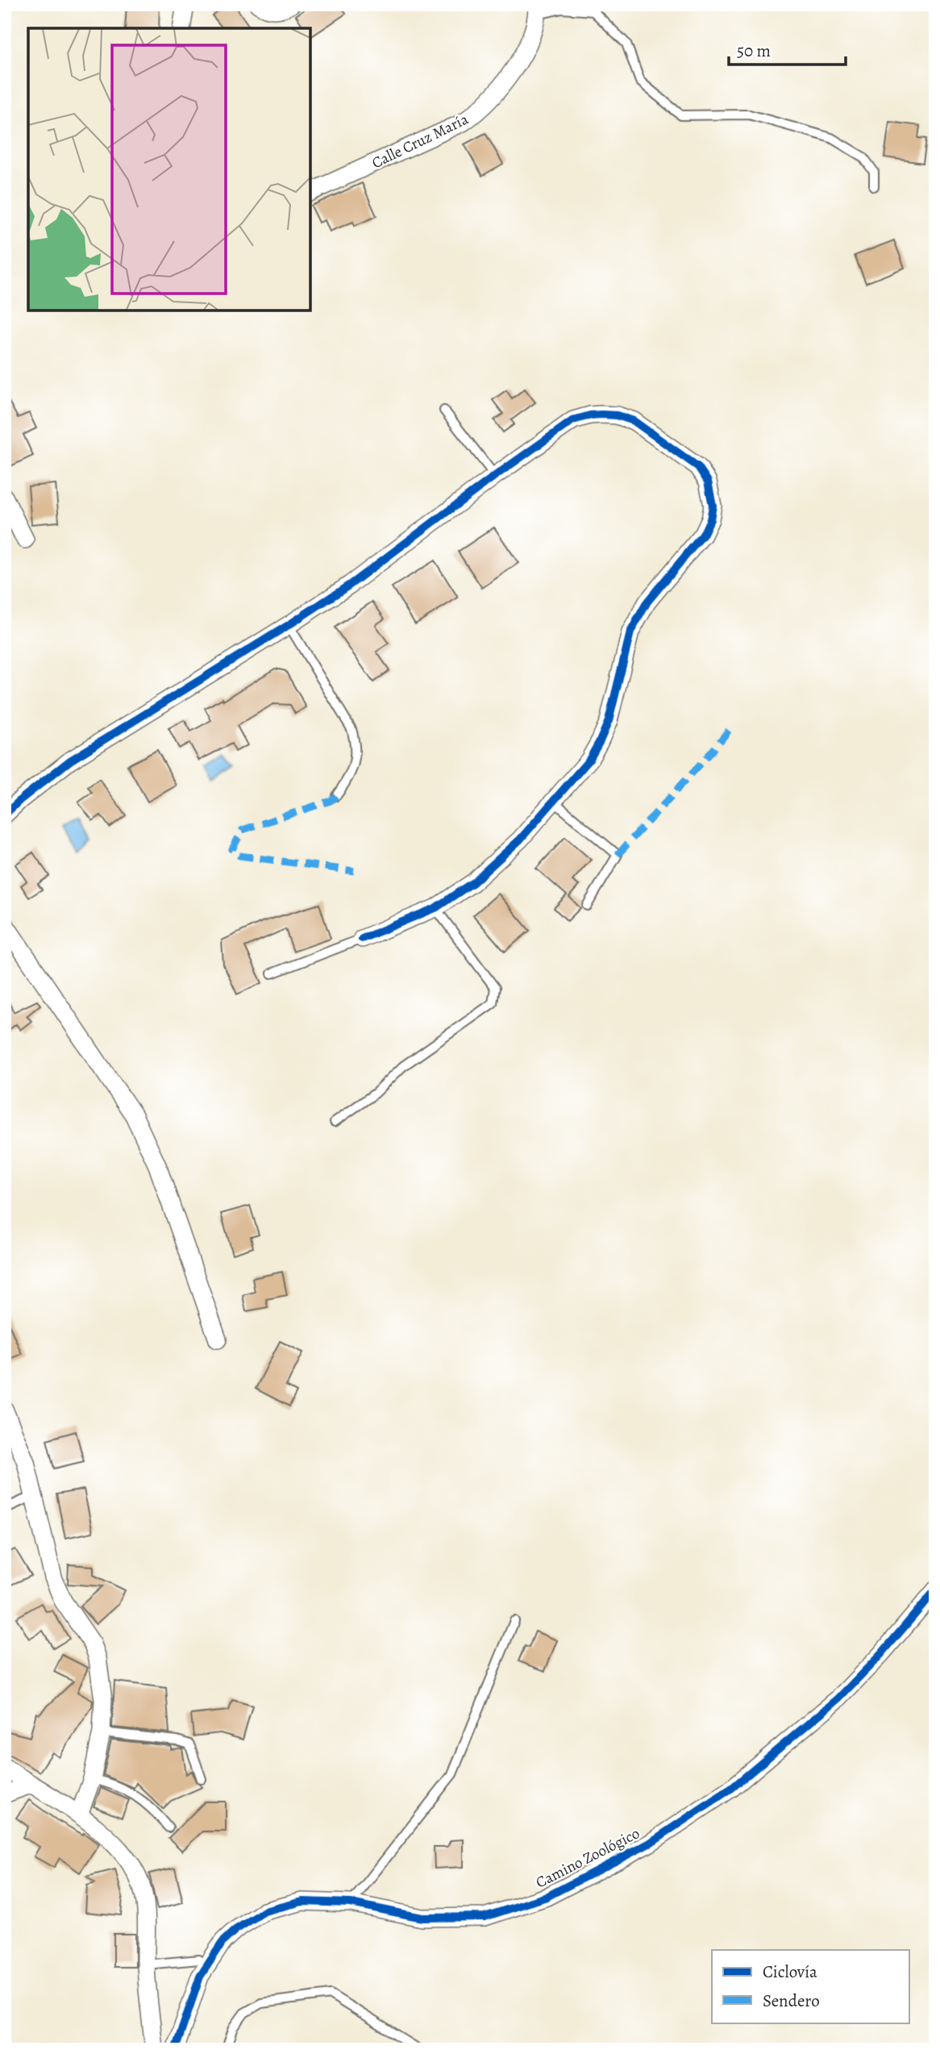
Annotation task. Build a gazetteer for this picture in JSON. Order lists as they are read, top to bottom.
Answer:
{
  "streets": {
    "street": ["Calle Cruz María", "Camino Zoológico"]
  },
  "legend": ["Ciclovía", "Sendero"],
  "scale_bar": "50 m"
}
